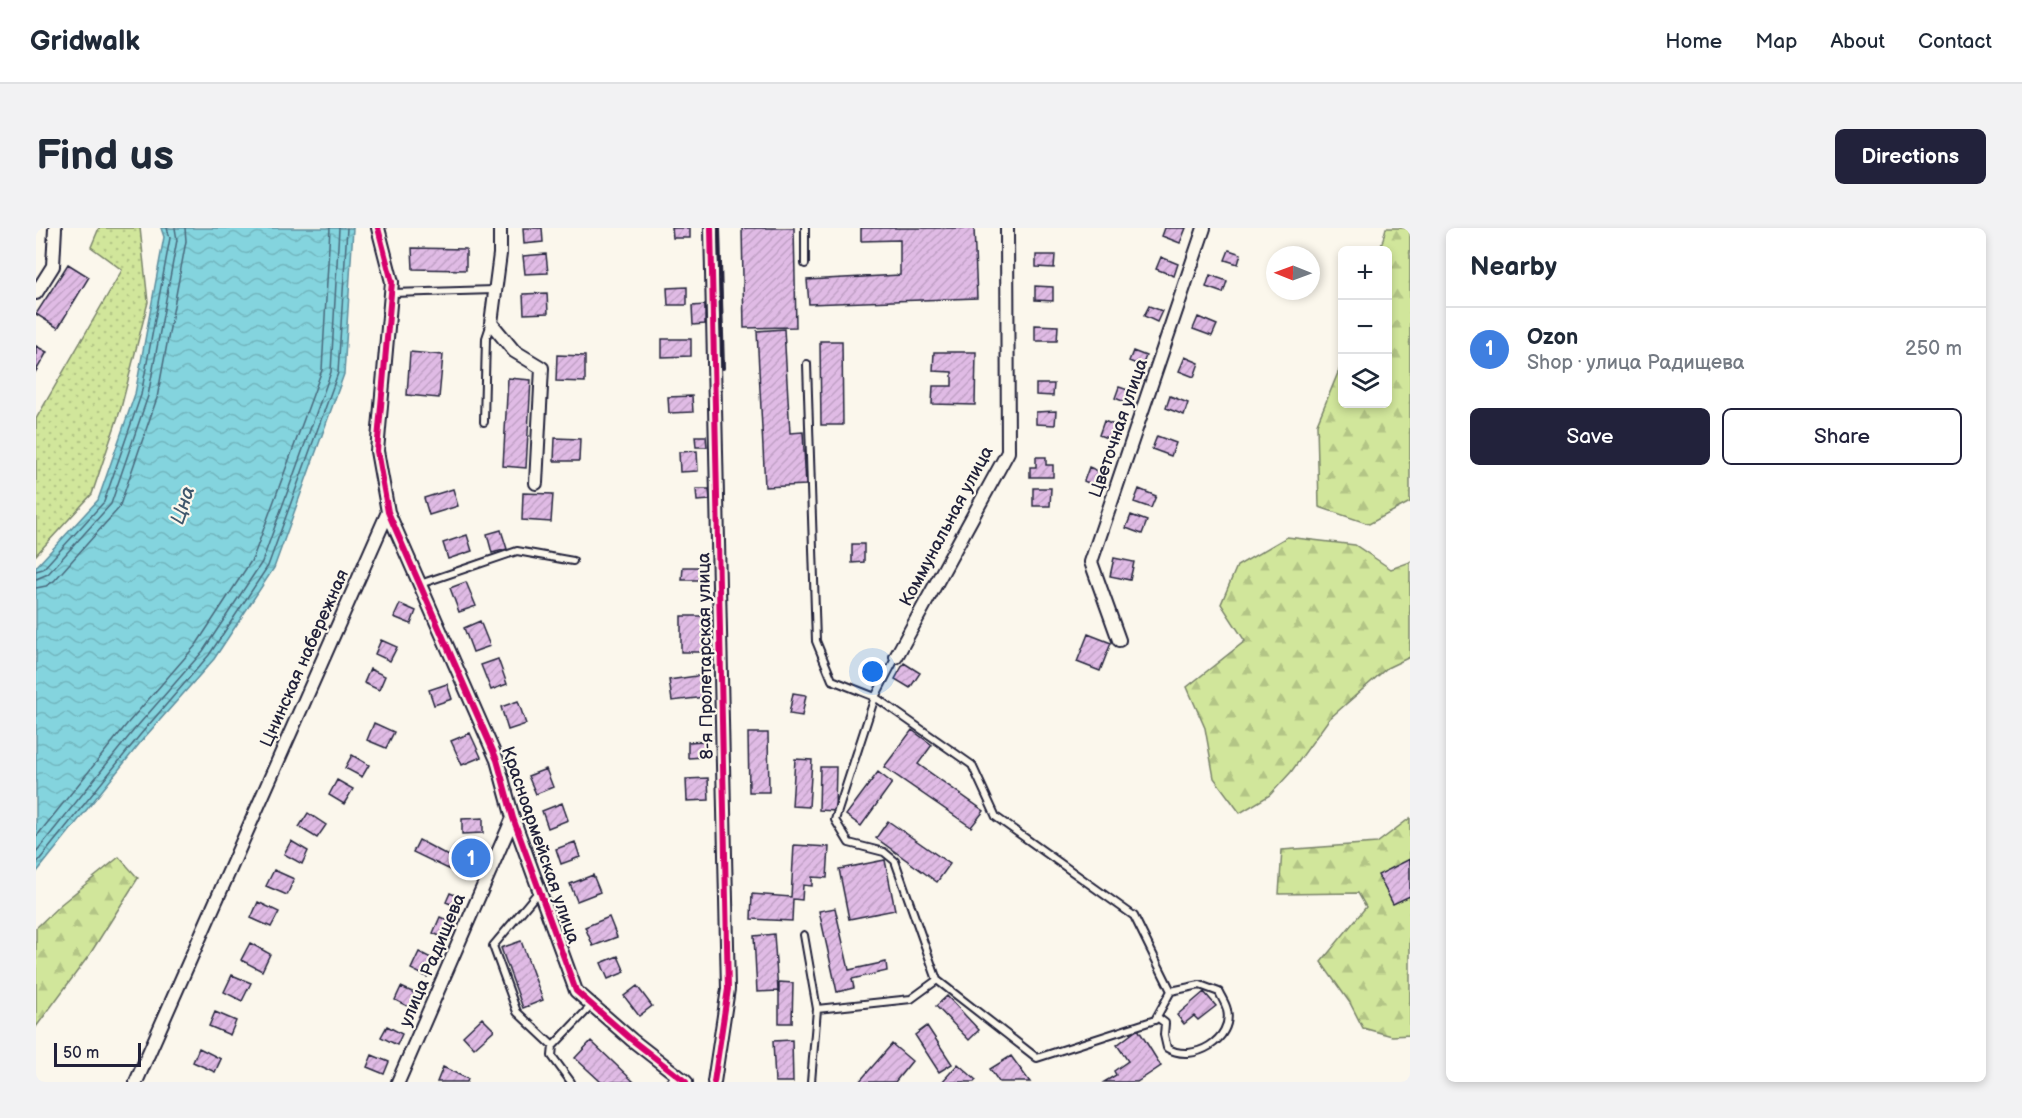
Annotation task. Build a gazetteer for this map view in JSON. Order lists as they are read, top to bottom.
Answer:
{
  "streets": {
    "street": [
      "Цветочная улица",
      "Коммунальная улица",
      "8-я Пролетарская улица",
      "Цнинская набережная",
      "Красноармейская улица",
      "улица Радищева"
    ]
  },
  "crossings": [
    ["Цнинская набережная", "Красноармейская улица"],
    ["Красноармейская улица", "улица Радищева"]
  ],
  "water": ["Цна"],
  "scale_bar": "50 m",
  "north": "left",
  "page": {
    "header": "Gridwalk",
    "nav": [
      "Home",
      "Map",
      "About",
      "Contact"
    ],
    "buttons": [
      "Directions",
      ["Save", "Share"]
    ],
    "title": "Find us",
    "heading": "Nearby",
    "map_buttons": ["+", "−"],
    "list": [
      {
        "mark": "1",
        "name": "Ozon",
        "note": "Shop · улица Радищева",
        "value": "250 m"
      }
    ],
    "pins": "1",
    "scale": "50 m"
  }
}
